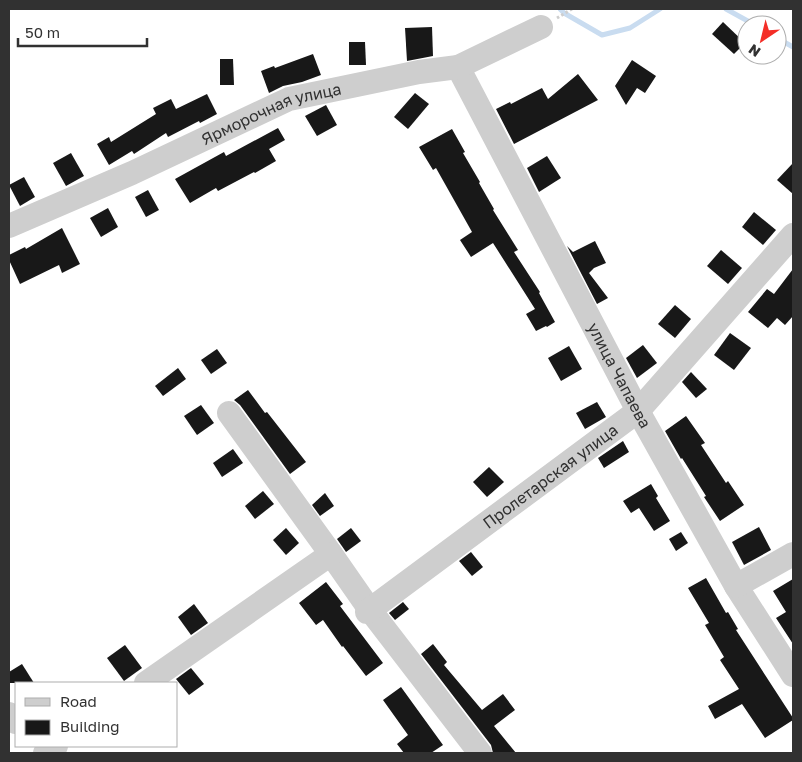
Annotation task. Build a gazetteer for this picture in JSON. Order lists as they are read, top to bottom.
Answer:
{
  "streets": {
    "street": ["Ярморочная улица", "улица Чапаева", "Пролетарская улица"]
  },
  "crossings": [
    ["Ярморочная улица", "улица Чапаева"],
    ["улица Чапаева", "Пролетарская улица"]
  ],
  "legend": ["Road", "Building"],
  "scale_bar": "50 m",
  "north": "bottom left"
}
